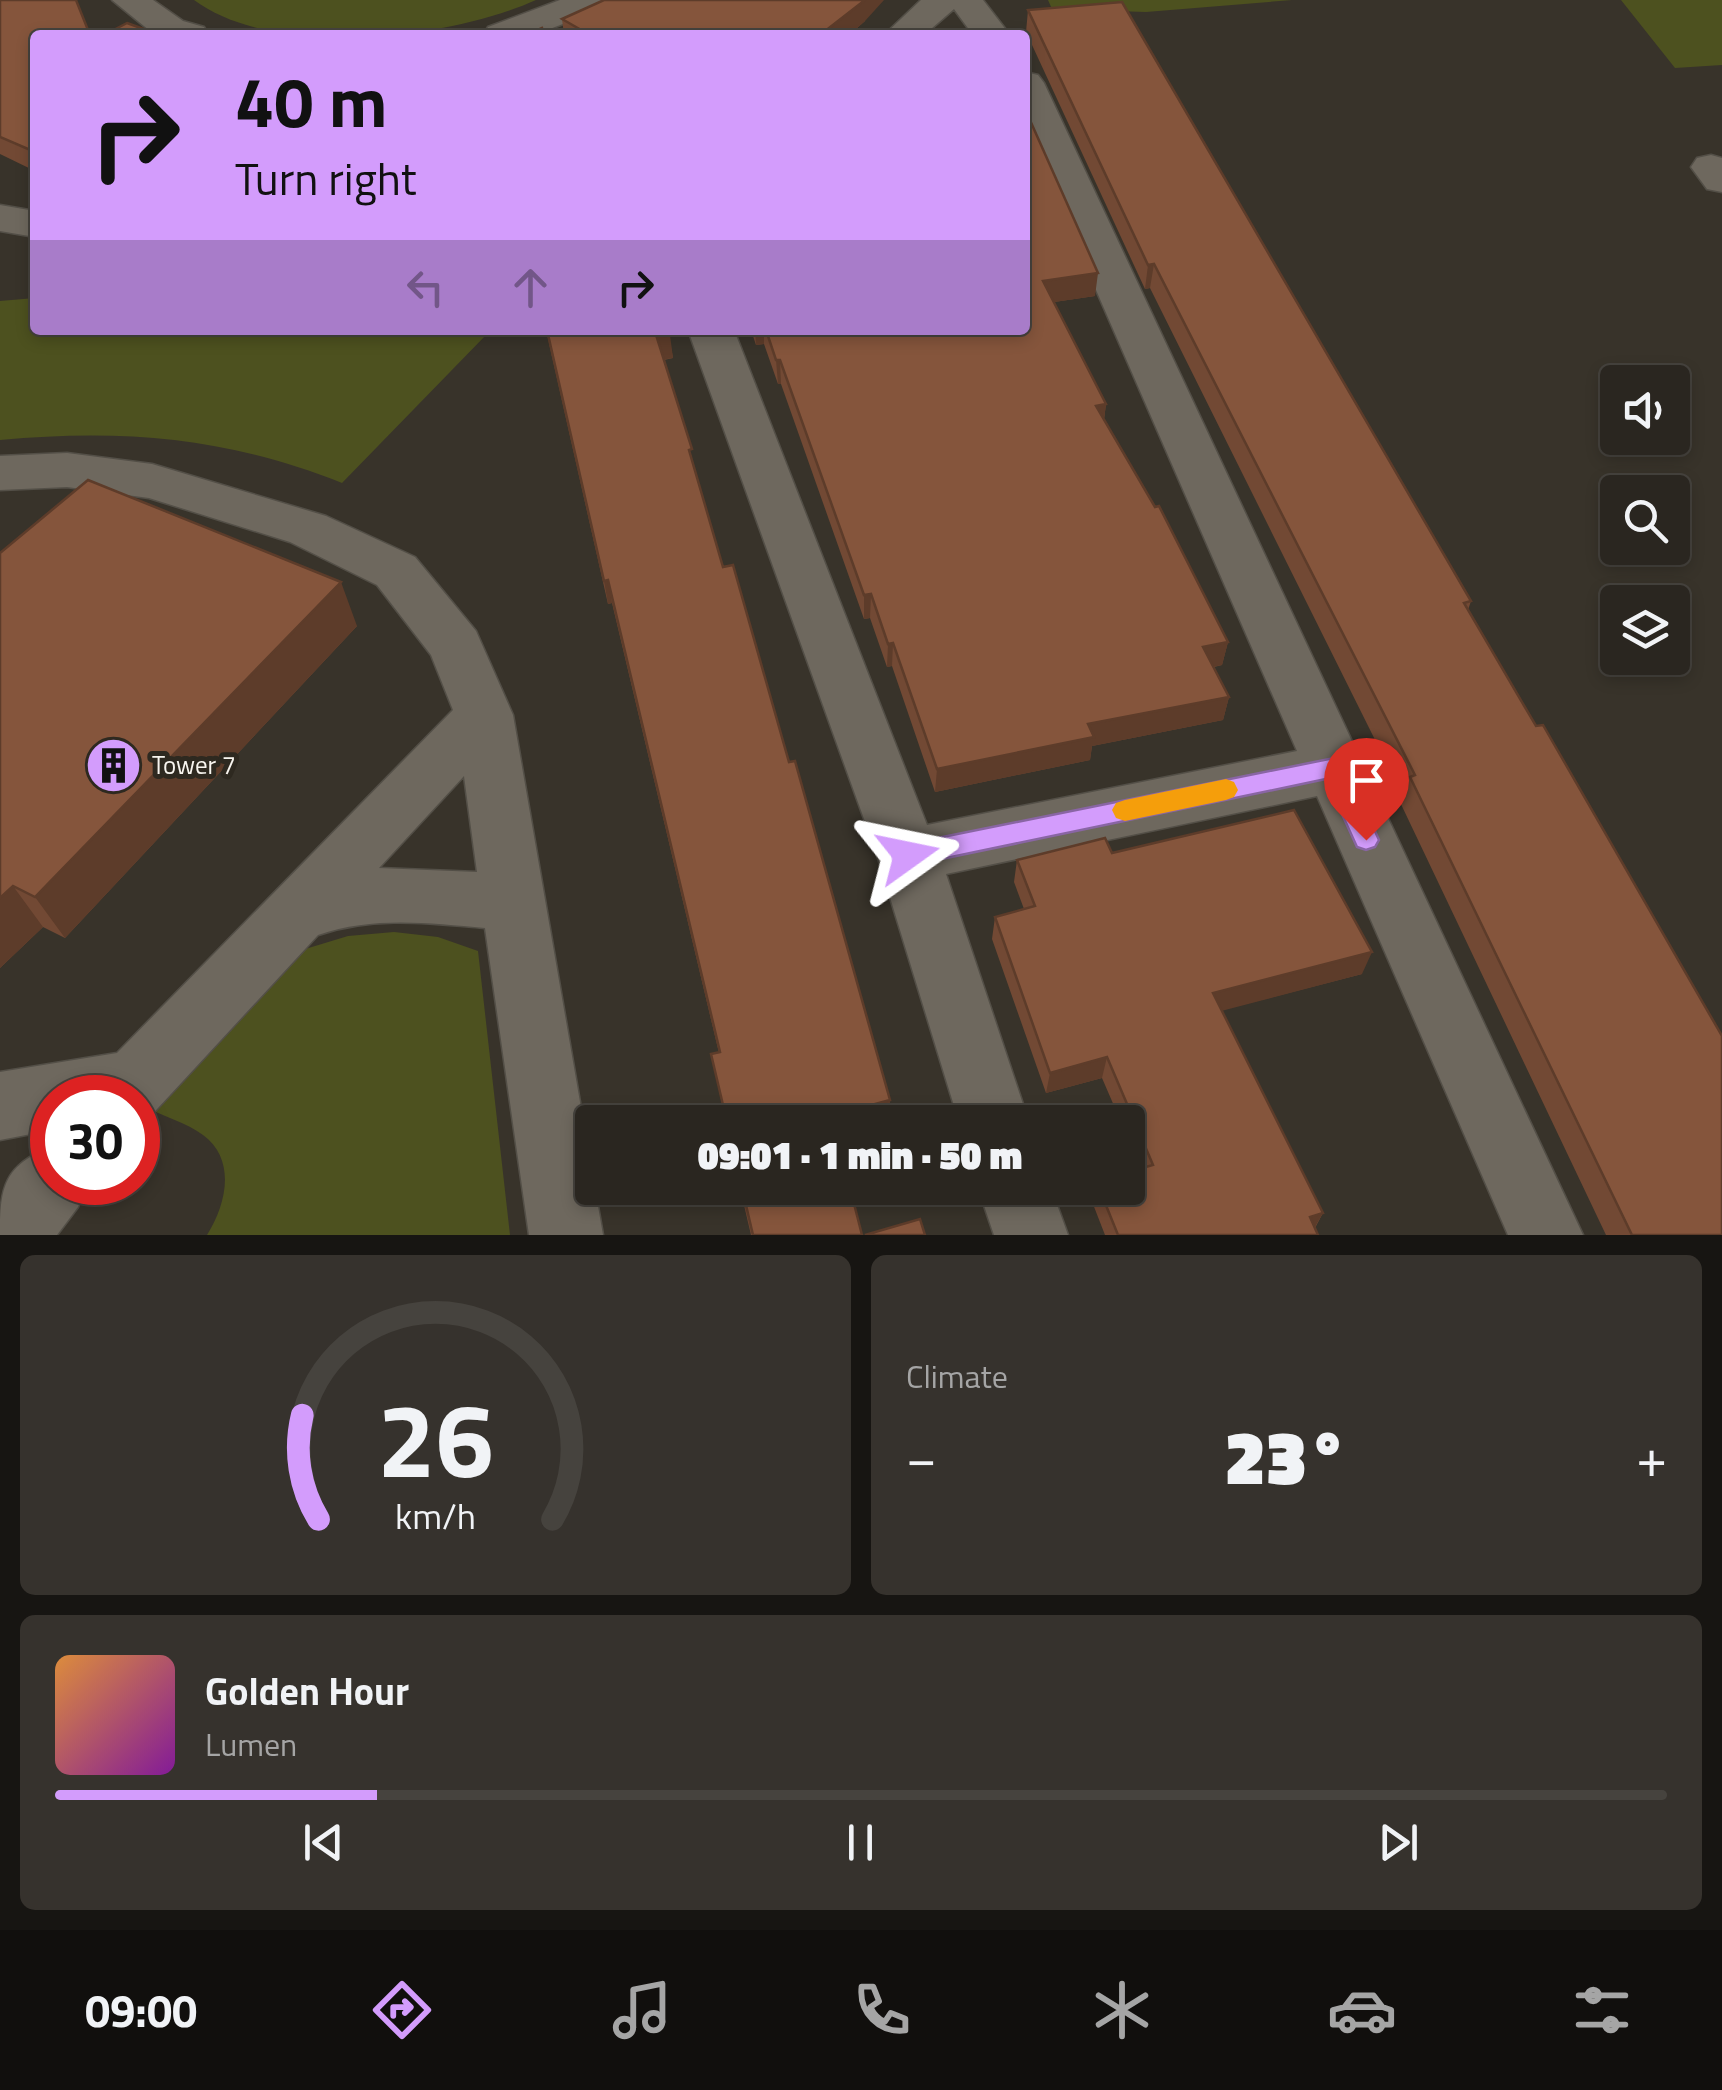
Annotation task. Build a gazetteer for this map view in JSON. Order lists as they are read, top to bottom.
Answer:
{
  "places": {
    "building": ["Tower 7"]
  },
  "page": {
    "turn": ["40 m", "Turn right"],
    "limit": "30",
    "trip": "09:01 · 1 min · 50 m",
    "tile": "Climate",
    "heat": ["−", "23°", "+"],
    "song": ["Golden Hour", "Lumen"],
    "tabs": "09:00",
    "gauge": ["26", "km/h"]
  }
}
